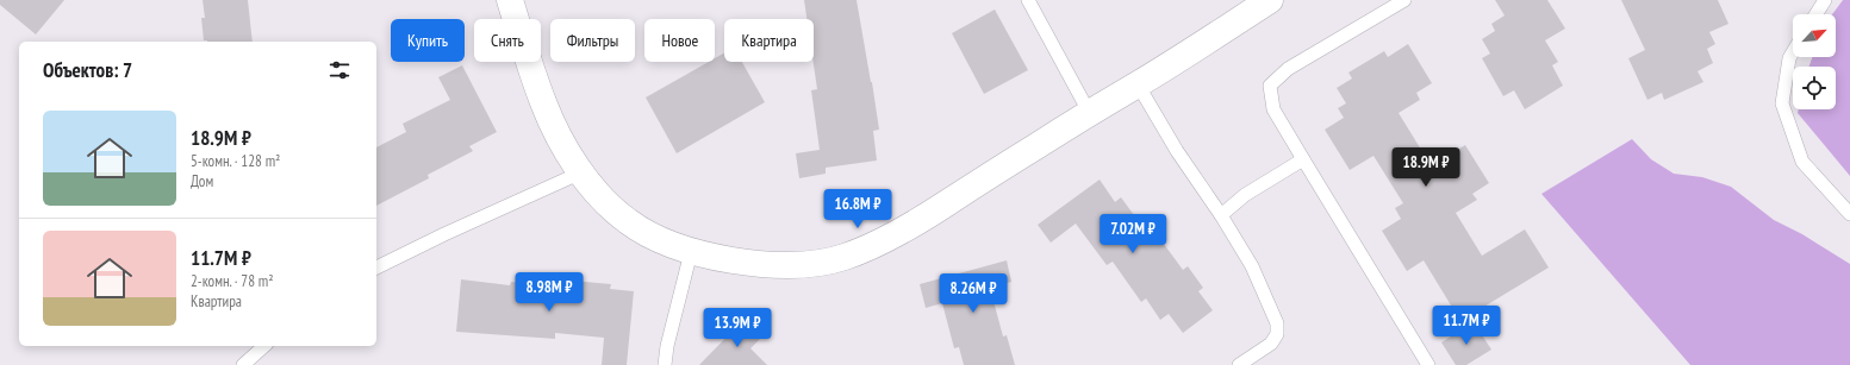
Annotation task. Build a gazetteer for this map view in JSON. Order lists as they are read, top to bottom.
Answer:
{
  "north": "top right",
  "page": {
    "chip": [
      "Купить",
      "Снять",
      "Фильтры",
      "Новое",
      "Квартира"
    ],
    "heading": "Объектов: 7",
    "list": [
      {
        "name": "18.9M ₽",
        "note": "5-комн. · 128 m² · Дом"
      },
      {
        "name": "11.7M ₽",
        "note": "2-комн. · 78 m² · Квартира"
      }
    ],
    "price": [
      "18.9M ₽",
      "16.8M ₽",
      "7.02M ₽",
      "8.98M ₽",
      "8.26M ₽",
      "11.7M ₽",
      "13.9M ₽"
    ]
  }
}
